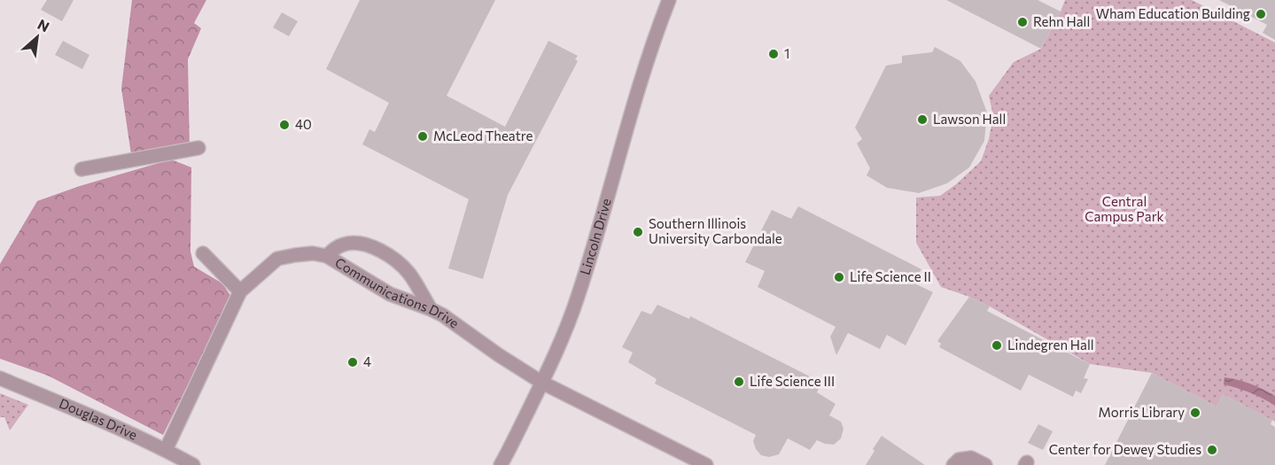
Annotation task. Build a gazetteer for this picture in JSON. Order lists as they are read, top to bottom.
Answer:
{
  "streets": {
    "street": ["Lincoln Drive", "Communications Drive", "Douglas Drive"]
  },
  "crossings": [
    ["Lincoln Drive", "Communications Drive"],
    ["Communications Drive", "Douglas Drive"]
  ],
  "parks": ["Central Campus Park"],
  "places": [
    "Wham Education Building",
    "Rehn Hall",
    "1",
    "Lawson Hall",
    "40",
    "McLeod Theatre",
    "Southern Illinois University Carbondale",
    "Life Science II",
    "Lindegren Hall",
    "4",
    "Life Science III",
    "Morris Library",
    "Center for Dewey Studies"
  ],
  "north": "top right"
}
